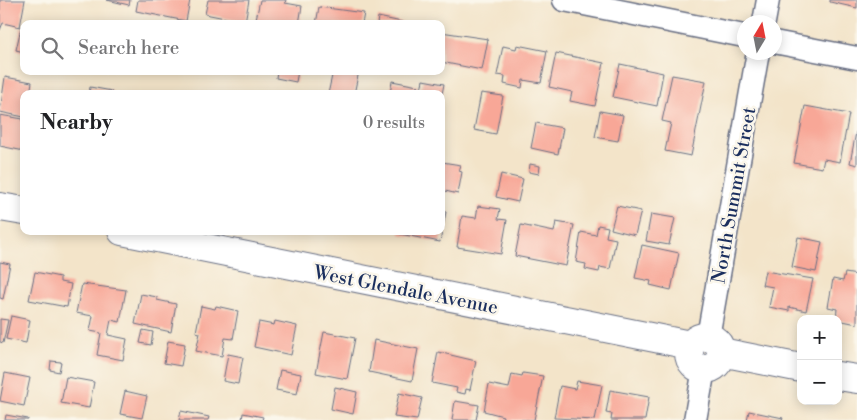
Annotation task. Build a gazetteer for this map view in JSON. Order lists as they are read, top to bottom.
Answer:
{
  "streets": {
    "street": ["North Summit Street", "West Glendale Avenue"]
  },
  "crossings": [
    ["North Summit Street", "West Glendale Avenue"]
  ],
  "north": "top",
  "page": {
    "search": "Search here",
    "heading": ["Nearby", "0 results"],
    "map_buttons": ["+", "−"]
  }
}
